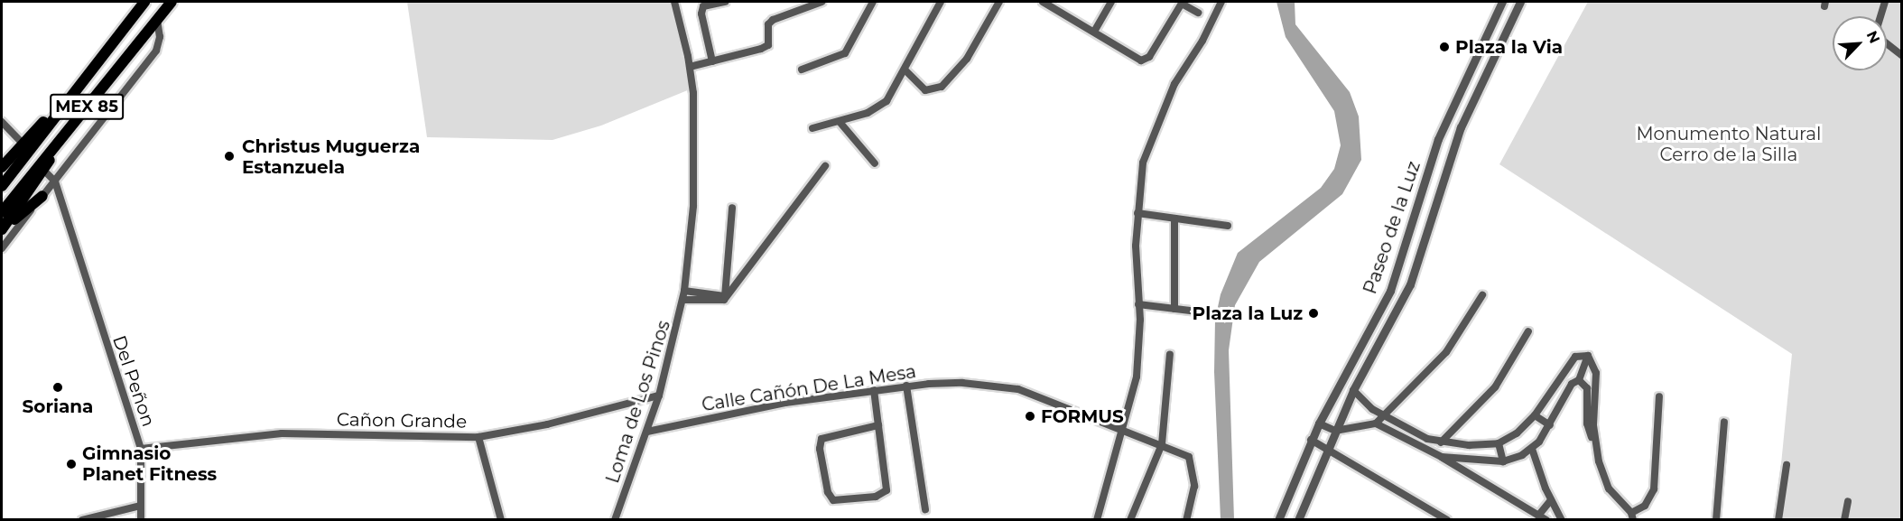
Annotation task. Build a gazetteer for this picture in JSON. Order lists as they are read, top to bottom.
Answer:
{
  "streets": {
    "highway": ["MEX 85"],
    "street": [
      "Paseo de la Luz",
      "Del Peñon",
      "Calle Cañón De La Mesa",
      "Loma de Los Pinos",
      "Cañon Grande"
    ]
  },
  "crossings": [
    ["Del Peñon", "Cañon Grande"],
    ["Calle Cañón De La Mesa", "Loma de Los Pinos"],
    ["Loma de Los Pinos", "Cañon Grande"]
  ],
  "parks": ["Monumento Natural Cerro de la Silla"],
  "places": [
    "Plaza la Via",
    "Christus Muguerza Estanzuela",
    "Plaza la Luz",
    "Soriana",
    "FORMUS",
    "Gimnasio Planet Fitness"
  ],
  "north": "top right"
}
